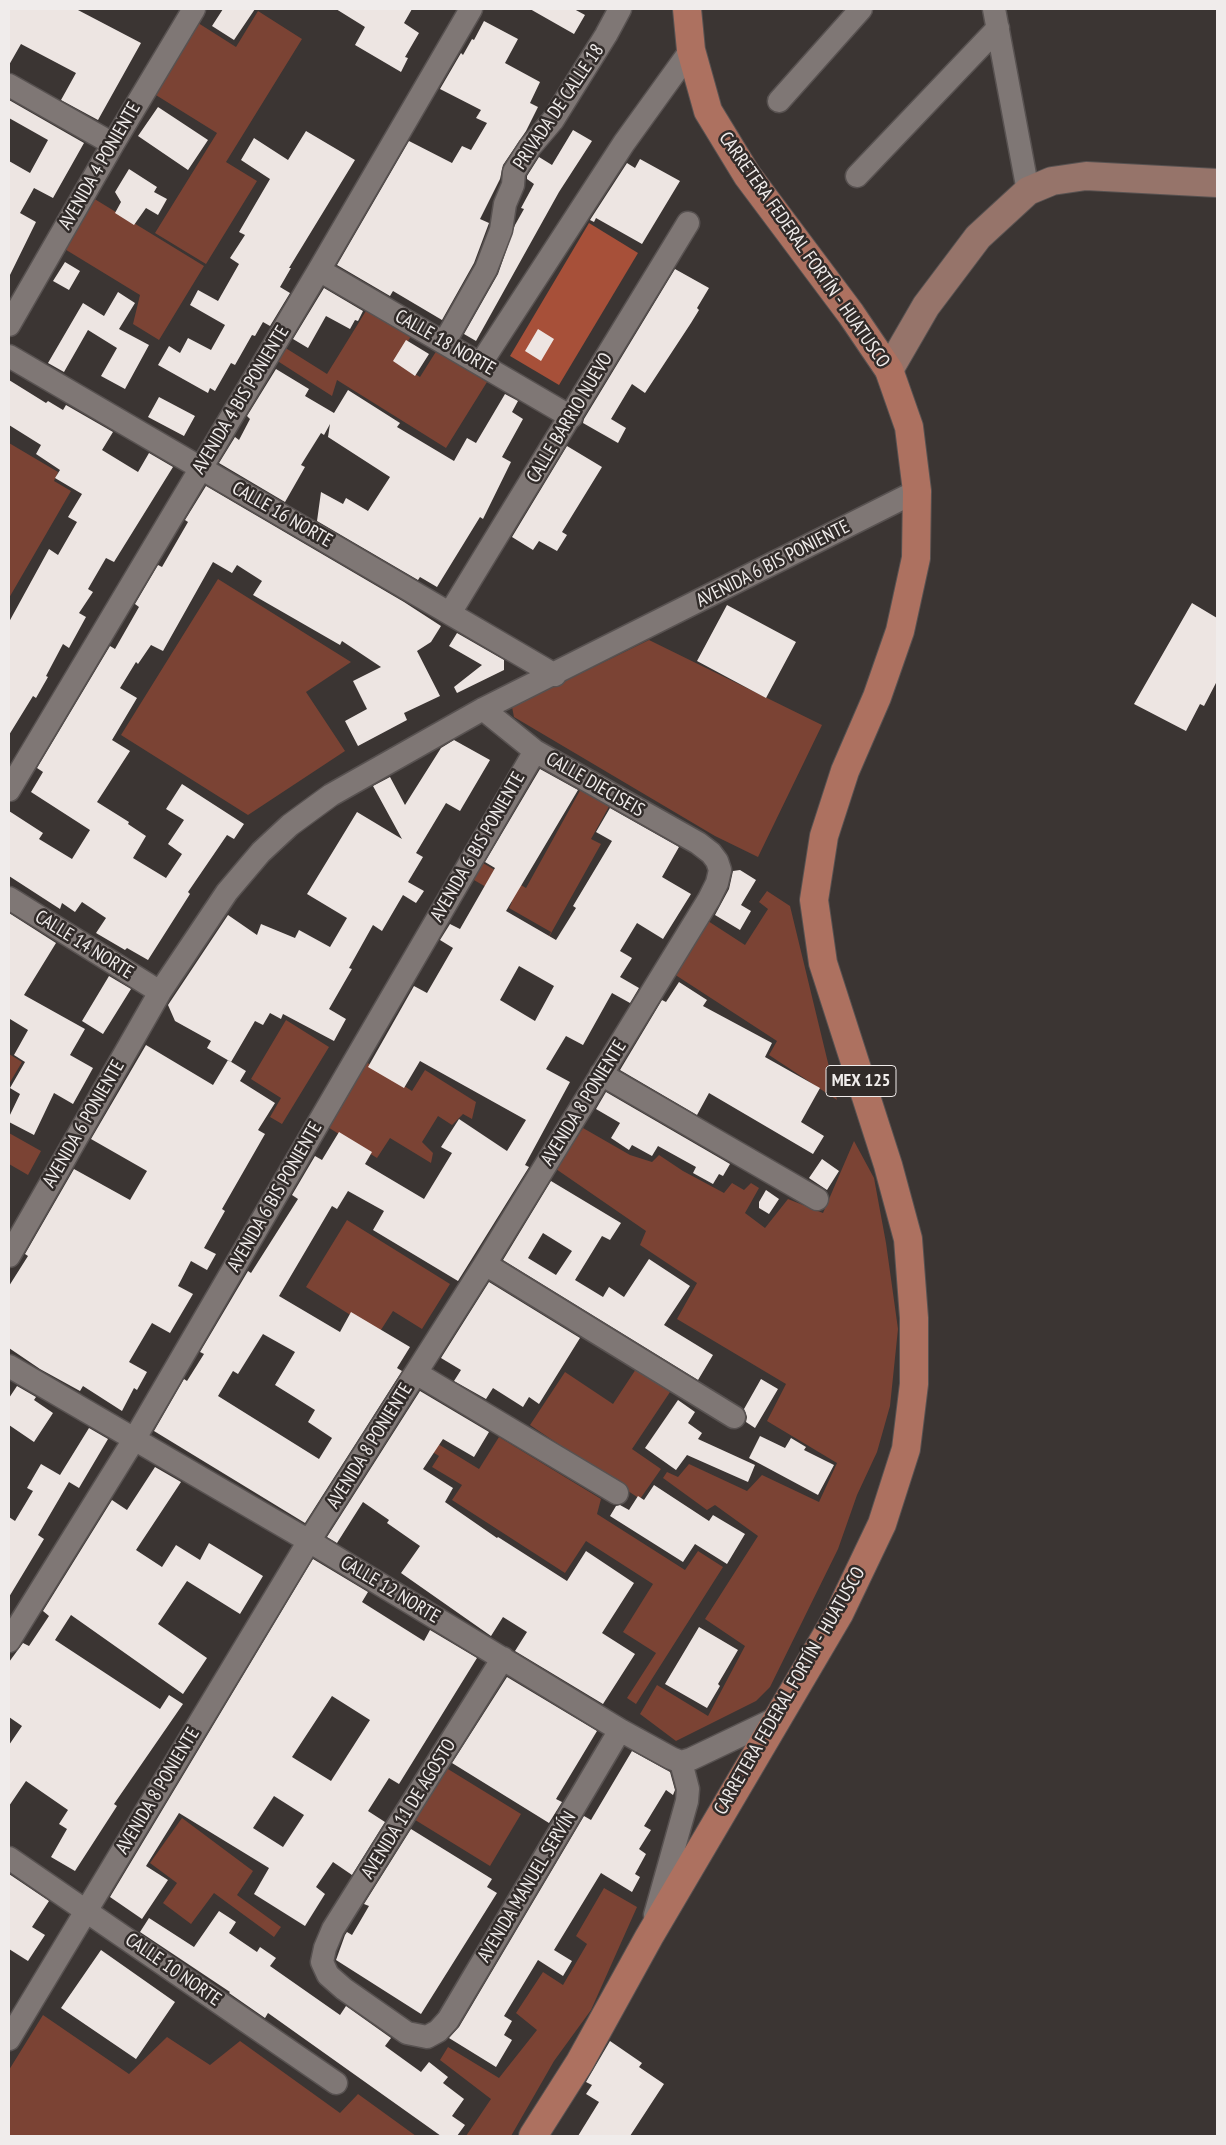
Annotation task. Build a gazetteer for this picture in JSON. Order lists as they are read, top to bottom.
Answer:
{
  "streets": {
    "main road": ["CARRETERA FEDERAL FORTÍN - HUATUSCO", "MEX 125"],
    "street": [
      "PRIVADA DE CALLE 18",
      "AVENIDA 4 PONIENTE",
      "CALLE 18 NORTE",
      "AVENIDA 4 BIS PONIENTE",
      "CALLE BARRIO NUEVO",
      "CALLE 16 NORTE",
      "AVENIDA 6 BIS PONIENTE",
      "CALLE DIECISEIS",
      "CALLE 14 NORTE",
      "AVENIDA 8 PONIENTE",
      "AVENIDA 6 PONIENTE",
      "CALLE 12 NORTE",
      "AVENIDA 11 DE AGOSTO",
      "AVENIDA MANUEL SERVÍN",
      "CALLE 10 NORTE"
    ]
  },
  "crossings": [
    ["PRIVADA DE CALLE 18", "CALLE 18 NORTE"],
    ["CARRETERA FEDERAL FORTÍN - HUATUSCO", "AVENIDA 6 BIS PONIENTE"],
    ["CALLE 18 NORTE", "AVENIDA 4 BIS PONIENTE"],
    ["CALLE 18 NORTE", "CALLE BARRIO NUEVO"],
    ["AVENIDA 4 BIS PONIENTE", "CALLE 16 NORTE"],
    ["CALLE BARRIO NUEVO", "CALLE 16 NORTE"],
    ["CALLE 16 NORTE", "AVENIDA 6 BIS PONIENTE"],
    ["AVENIDA 6 BIS PONIENTE", "CALLE DIECISEIS"],
    ["AVENIDA 6 BIS PONIENTE", "CALLE 14 NORTE"],
    ["AVENIDA 6 BIS PONIENTE", "AVENIDA 6 PONIENTE"],
    ["AVENIDA 6 BIS PONIENTE", "CALLE 12 NORTE"],
    ["CALLE DIECISEIS", "AVENIDA 8 PONIENTE"],
    ["CALLE 14 NORTE", "AVENIDA 6 PONIENTE"],
    ["AVENIDA 8 PONIENTE", "CALLE 12 NORTE"],
    ["AVENIDA 8 PONIENTE", "CALLE 10 NORTE"],
    ["CALLE 12 NORTE", "AVENIDA 11 DE AGOSTO"],
    ["CALLE 12 NORTE", "AVENIDA MANUEL SERVÍN"],
    ["AVENIDA 11 DE AGOSTO", "AVENIDA MANUEL SERVÍN"]
  ]
}
